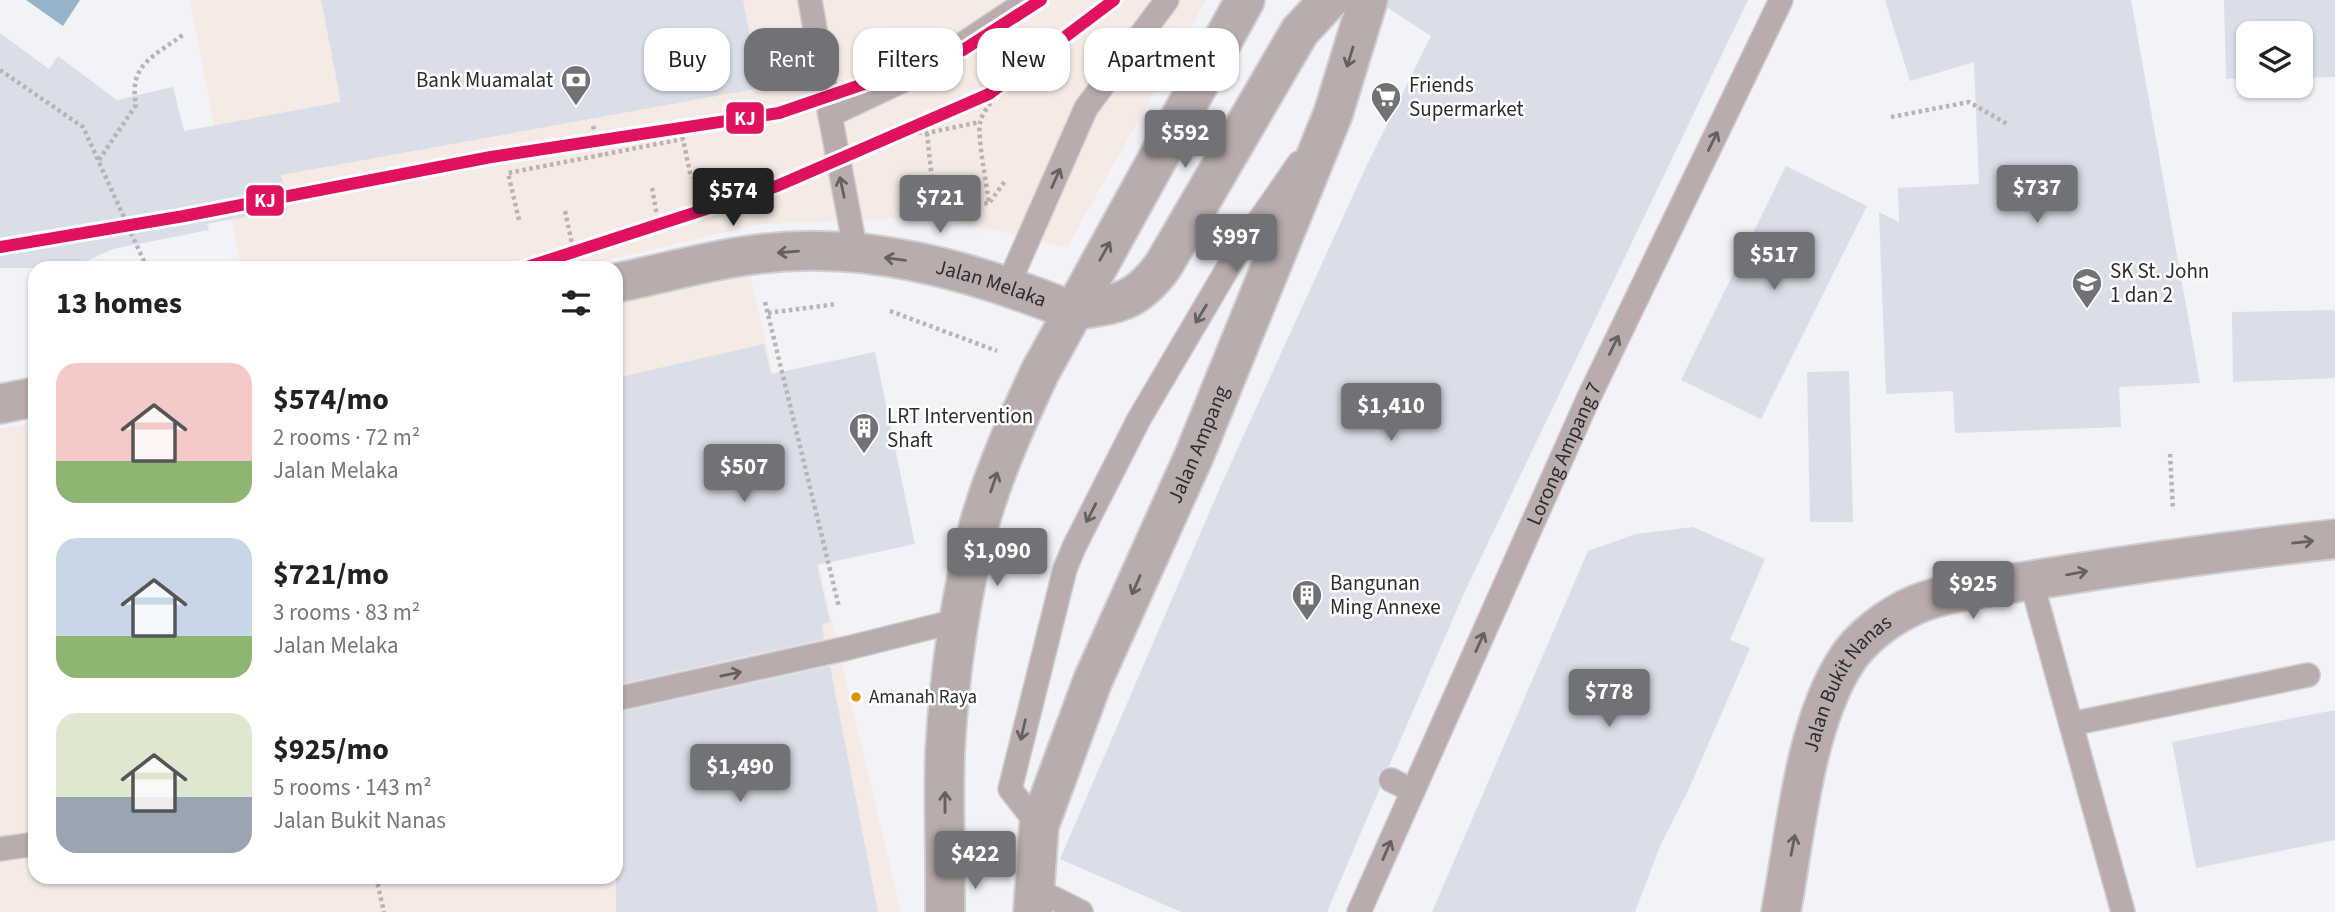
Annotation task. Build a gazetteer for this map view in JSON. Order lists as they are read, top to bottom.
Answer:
{
  "streets": {
    "street": ["Jalan Melaka", "Jalan Ampang", "Jalan Bukit Nanas"],
    "lane": ["Lorong Ampang 7"]
  },
  "one_way": ["Jalan Melaka", "Lorong Ampang 7", "Jalan Bukit Nanas"],
  "places": {
    "bank": ["Bank Muamalat"],
    "supermarket": ["Friends Supermarket"],
    "school or university": ["SK St. John 1 dan 2"],
    "building": ["LRT Intervention Shaft", "Bangunan Ming Annexe"],
    "other": ["Amanah Raya"]
  },
  "lines": ["transit line KJ"],
  "page": {
    "chip": [
      "Buy",
      "Rent",
      "Filters",
      "New",
      "Apartment"
    ],
    "price": [
      "$592",
      "$737",
      "$574",
      "$721",
      "$997",
      "$517",
      "$1,410",
      "$507",
      "$1,090",
      "$925",
      "$778",
      "$1,490",
      "$422"
    ],
    "heading": "13 homes",
    "list": [
      {
        "name": "$574/mo",
        "note": "2 rooms · 72 m² · Jalan Melaka"
      },
      {
        "name": "$721/mo",
        "note": "3 rooms · 83 m² · Jalan Melaka"
      },
      {
        "name": "$925/mo",
        "note": "5 rooms · 143 m² · Jalan Bukit Nanas"
      }
    ]
  }
}
